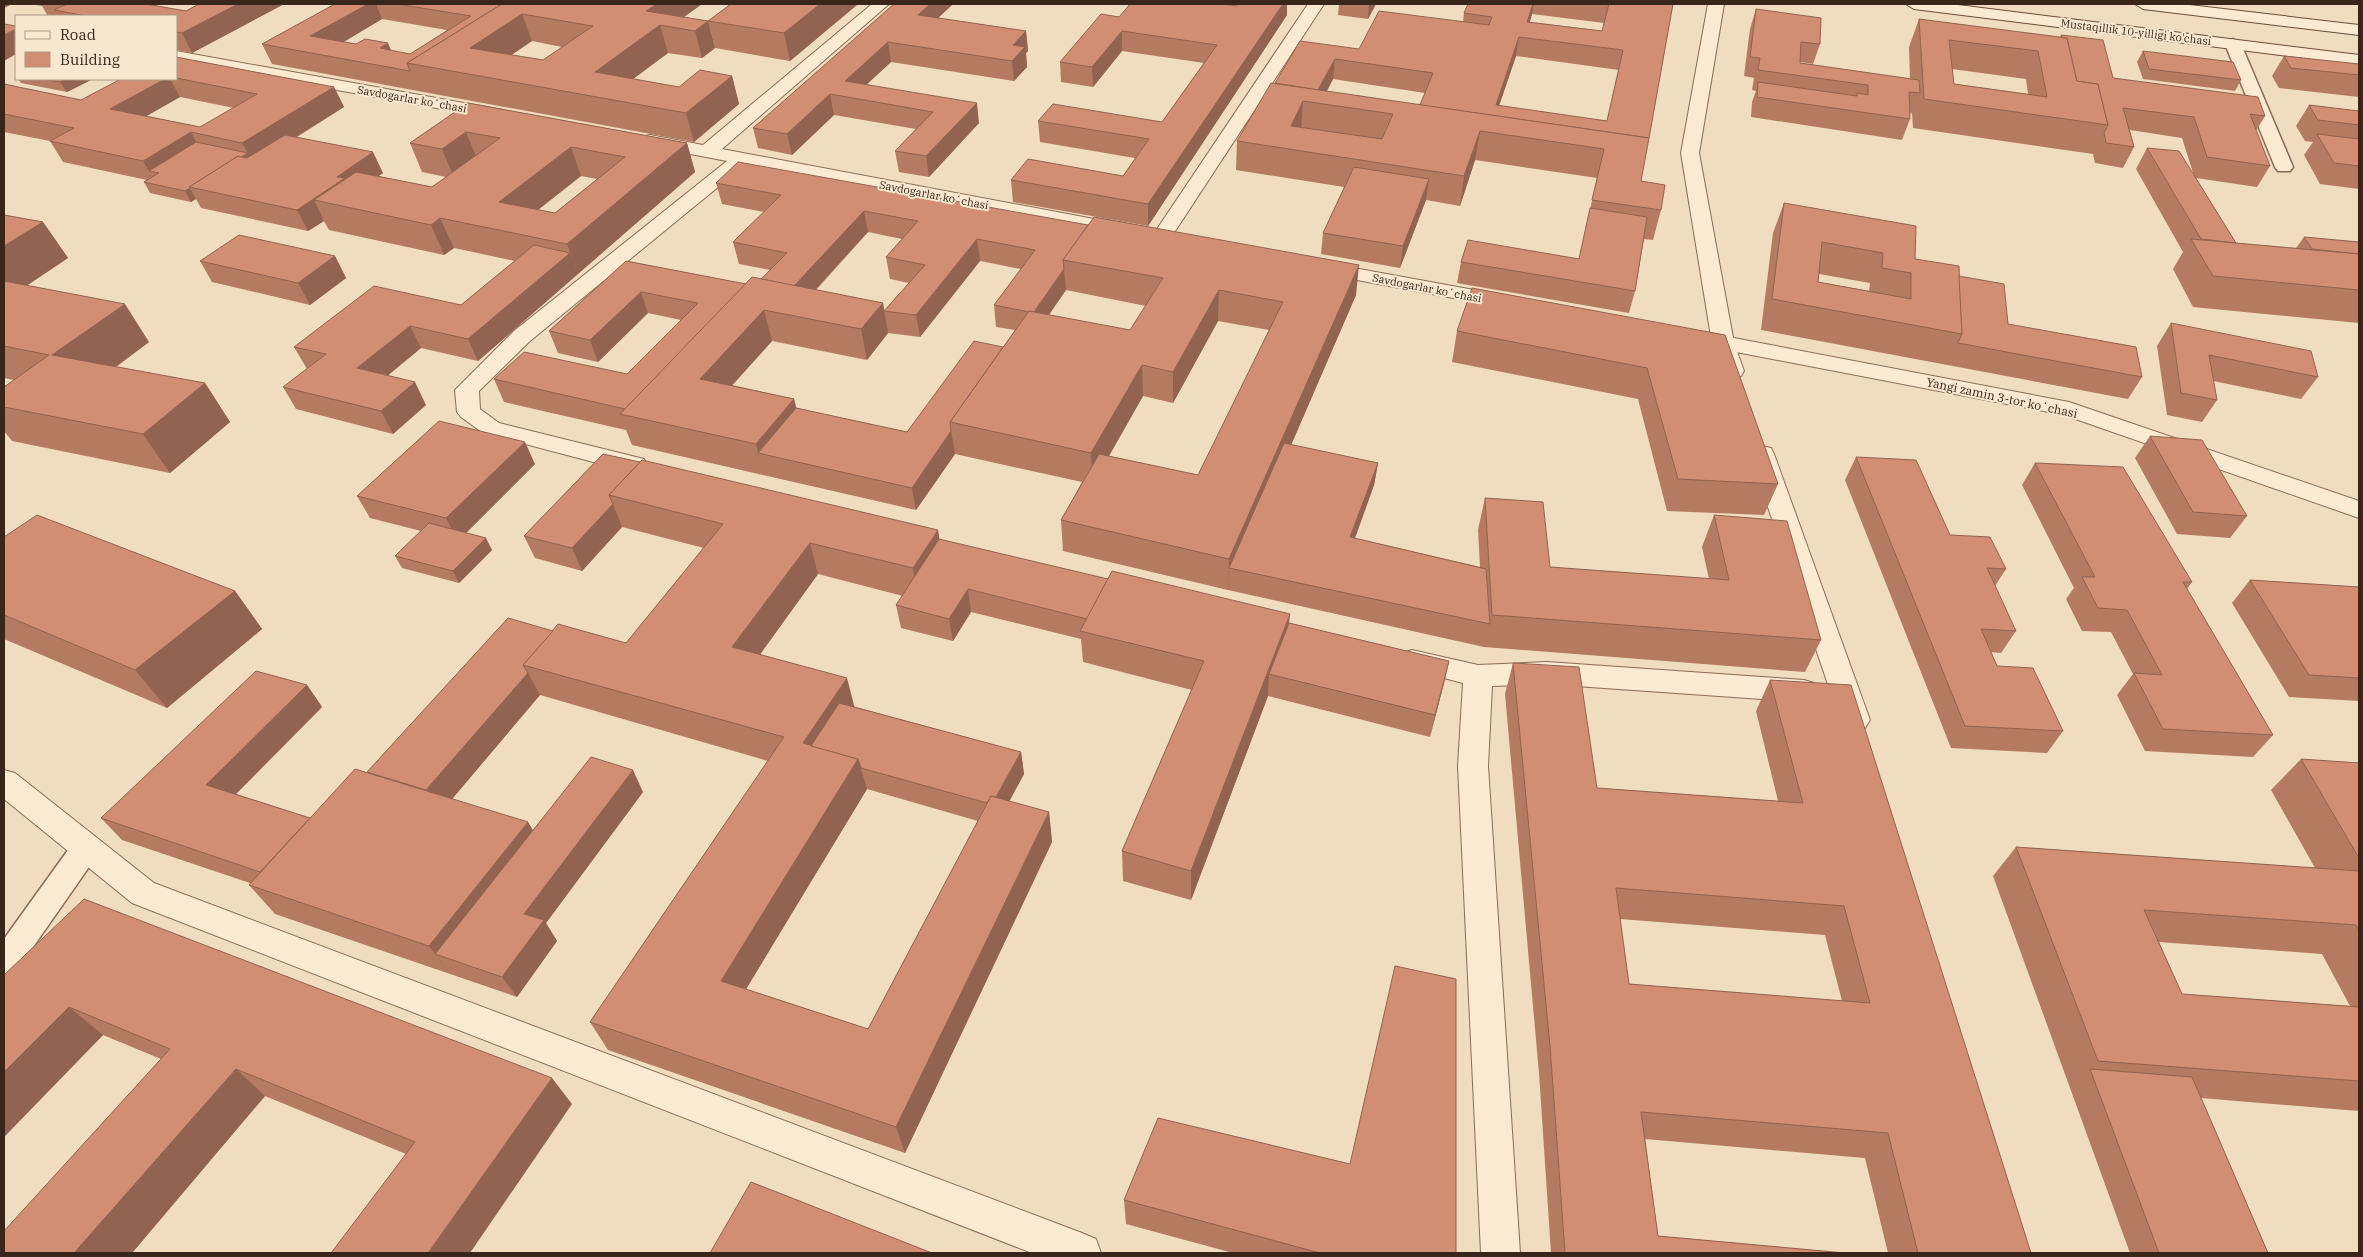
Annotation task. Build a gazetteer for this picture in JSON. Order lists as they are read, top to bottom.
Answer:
{
  "streets": {
    "street": ["Mustaqillik 10-yilligi ko'chasi", "Savdogarlar koʻchasi", "Yangi zamin 3-tor koʻchasi"]
  },
  "legend": ["Road", "Building"]
}
